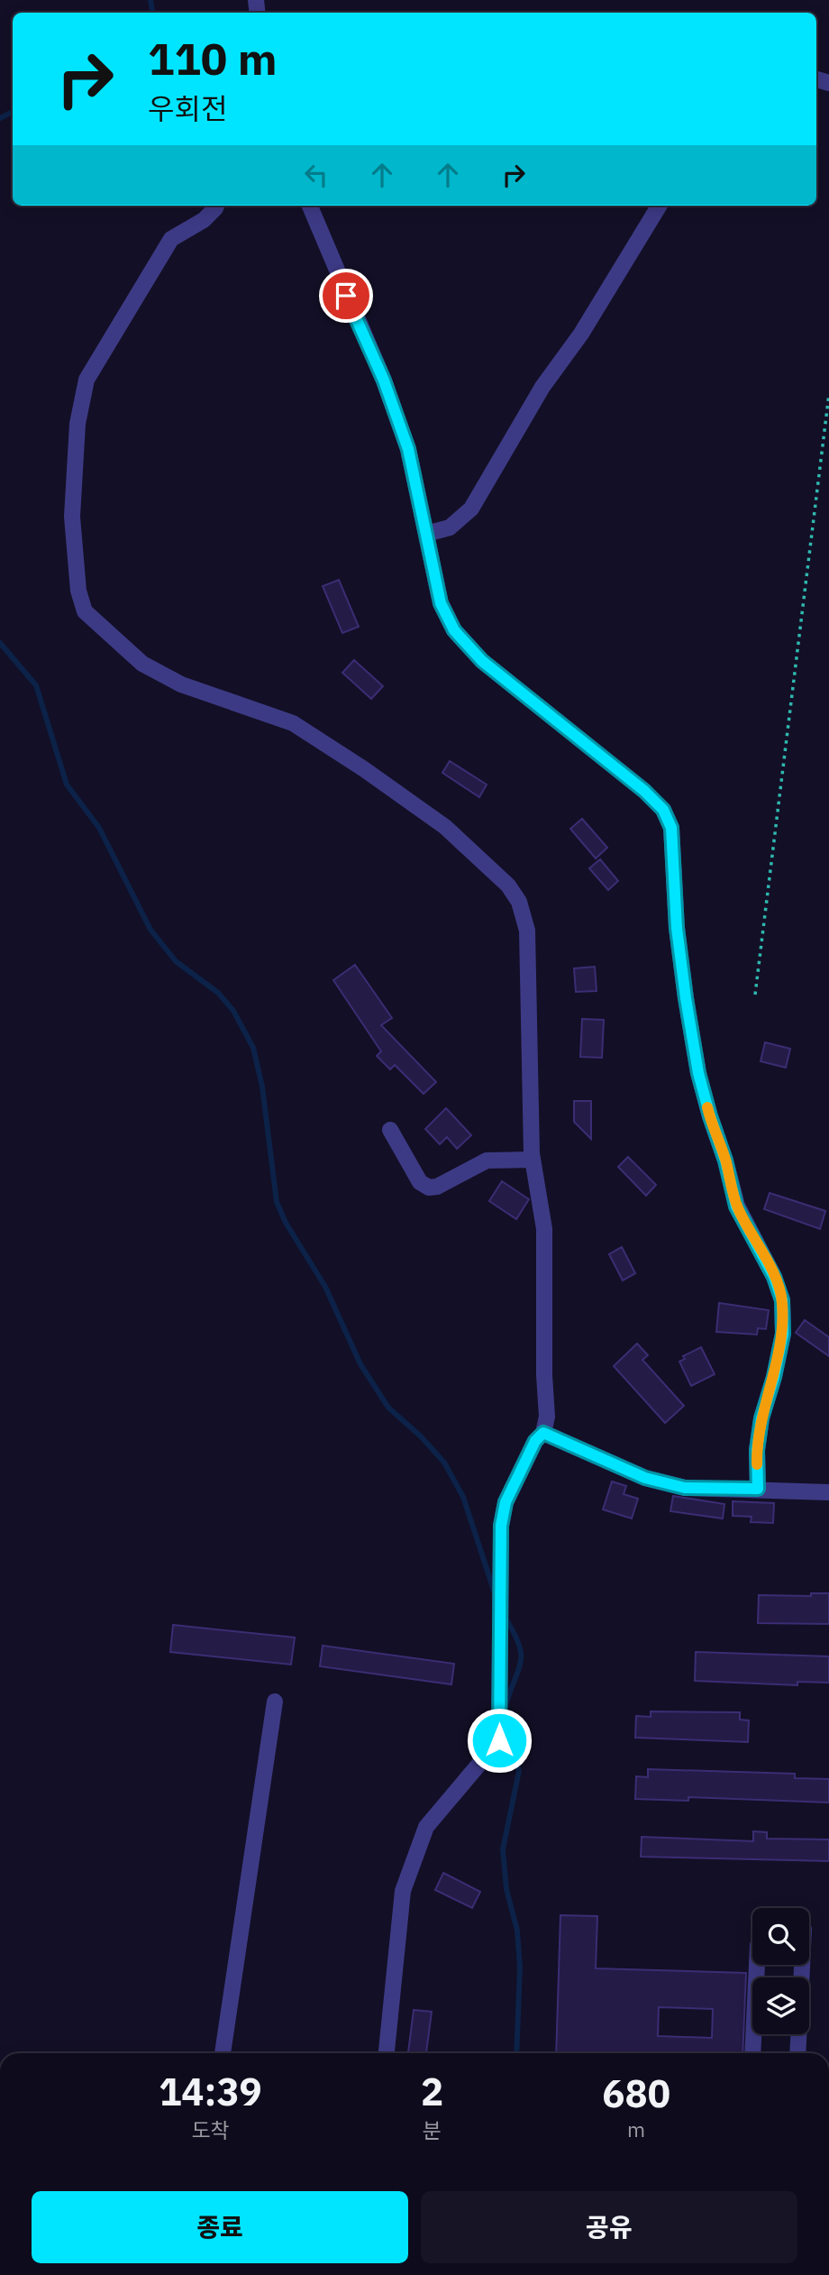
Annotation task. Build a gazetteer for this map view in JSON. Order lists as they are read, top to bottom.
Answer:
{
  "page": {
    "turn": ["110 m", "우회전"],
    "eta": [
      "14:39",
      "도착",
      "2",
      "분",
      "680",
      "m"
    ],
    "buttons": ["종료", "공유"]
  }
}
